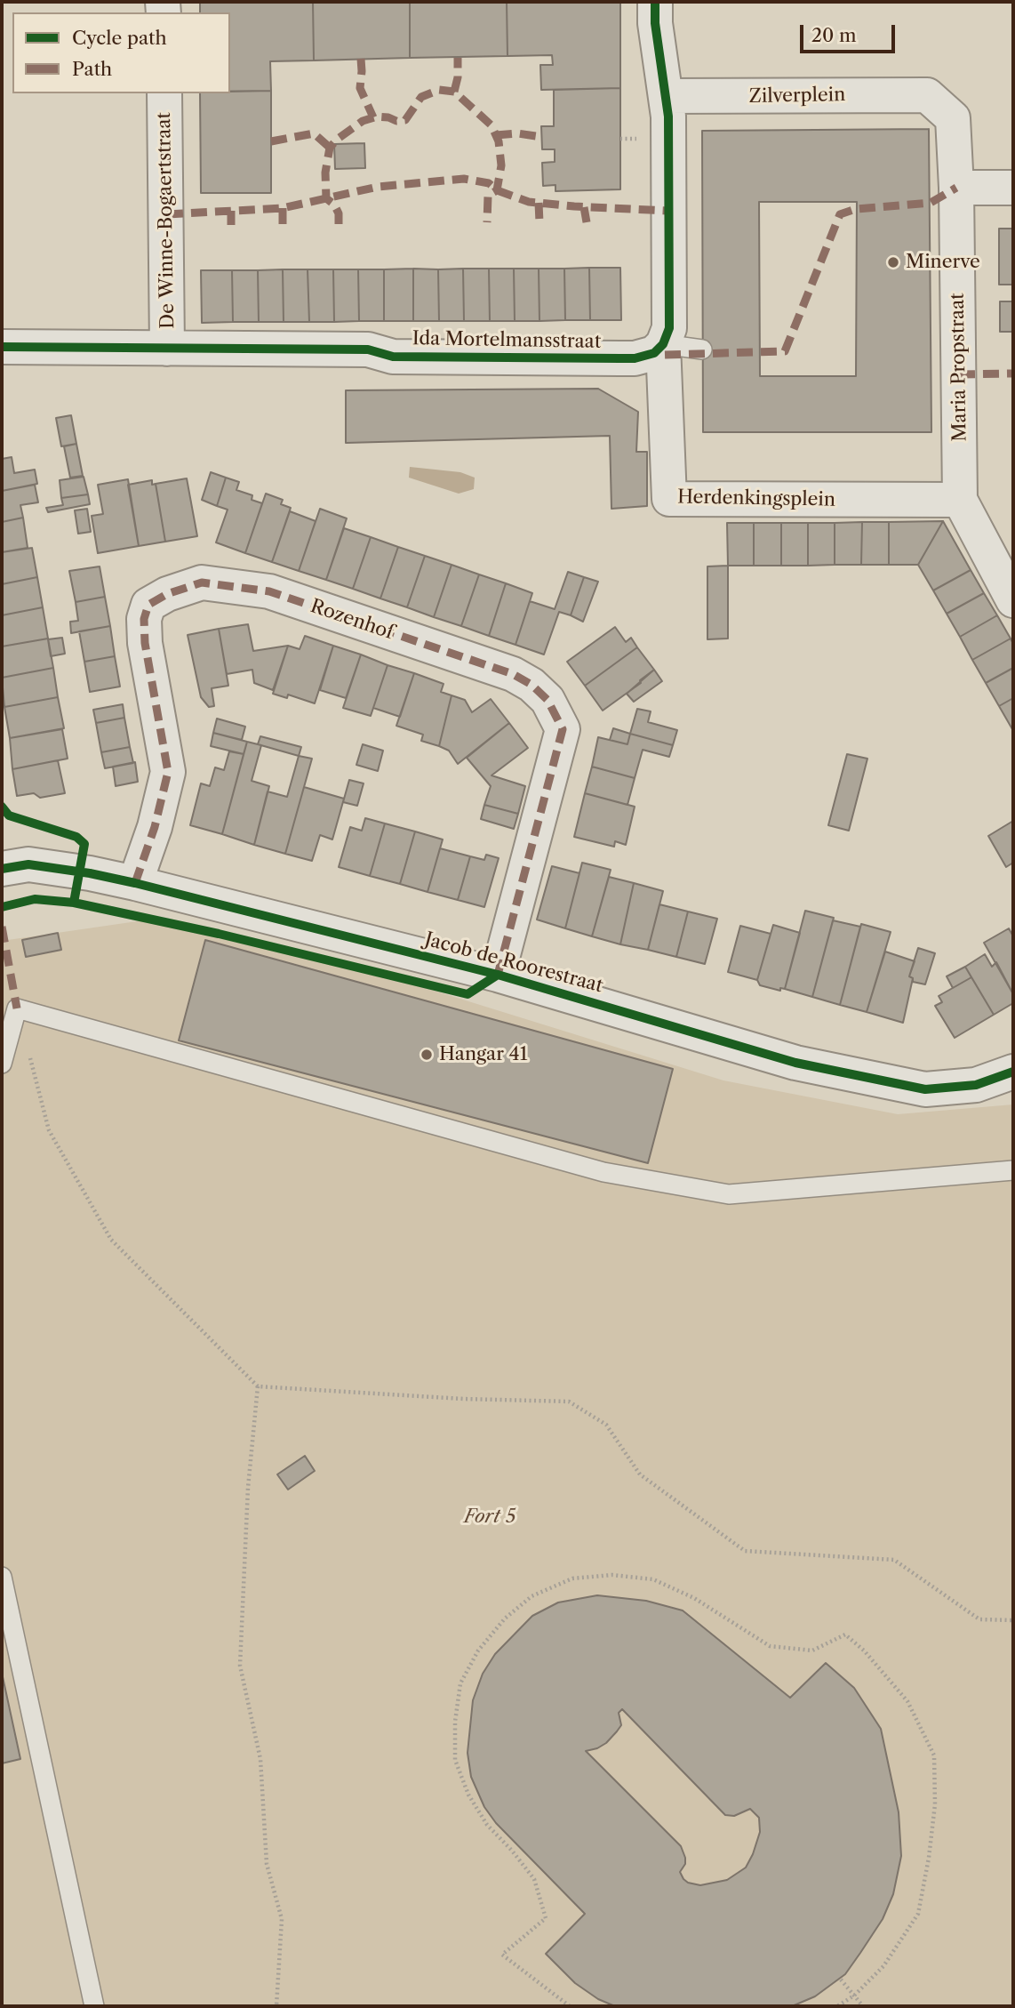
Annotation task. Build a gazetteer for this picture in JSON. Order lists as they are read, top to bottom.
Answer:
{
  "streets": {
    "street": [
      "Zilverplein",
      "De Winne-Bogaertstraat",
      "Ida Mortelmansstraat",
      "Maria Propstraat",
      "Herdenkingsplein",
      "Rozenhof",
      "Jacob de Roorestraat"
    ]
  },
  "crossings": [
    ["Zilverplein", "Maria Propstraat"],
    ["De Winne-Bogaertstraat", "Ida Mortelmansstraat"],
    ["Ida Mortelmansstraat", "Herdenkingsplein"],
    ["Maria Propstraat", "Herdenkingsplein"],
    ["Rozenhof", "Jacob de Roorestraat"]
  ],
  "parks": ["Fort 5"],
  "places": ["Minerve", "Hangar 41"],
  "legend": ["Cycle path", "Path"],
  "scale_bar": "20 m"
}
